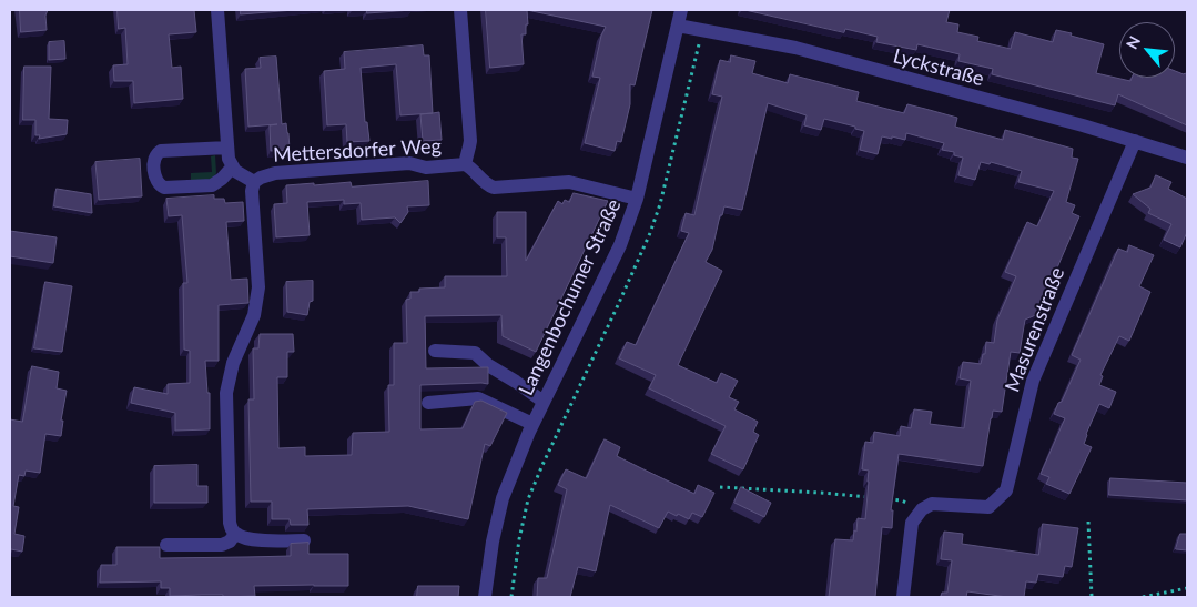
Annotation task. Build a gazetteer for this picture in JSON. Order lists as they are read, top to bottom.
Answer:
{
  "streets": {
    "street": [
      "Lyckstraße",
      "Mettersdorfer Weg",
      "Langenbochumer Straße",
      "Masurenstraße"
    ]
  },
  "crossings": [
    ["Lyckstraße", "Langenbochumer Straße"],
    ["Lyckstraße", "Masurenstraße"],
    ["Mettersdorfer Weg", "Langenbochumer Straße"]
  ],
  "north": "top left"
}
